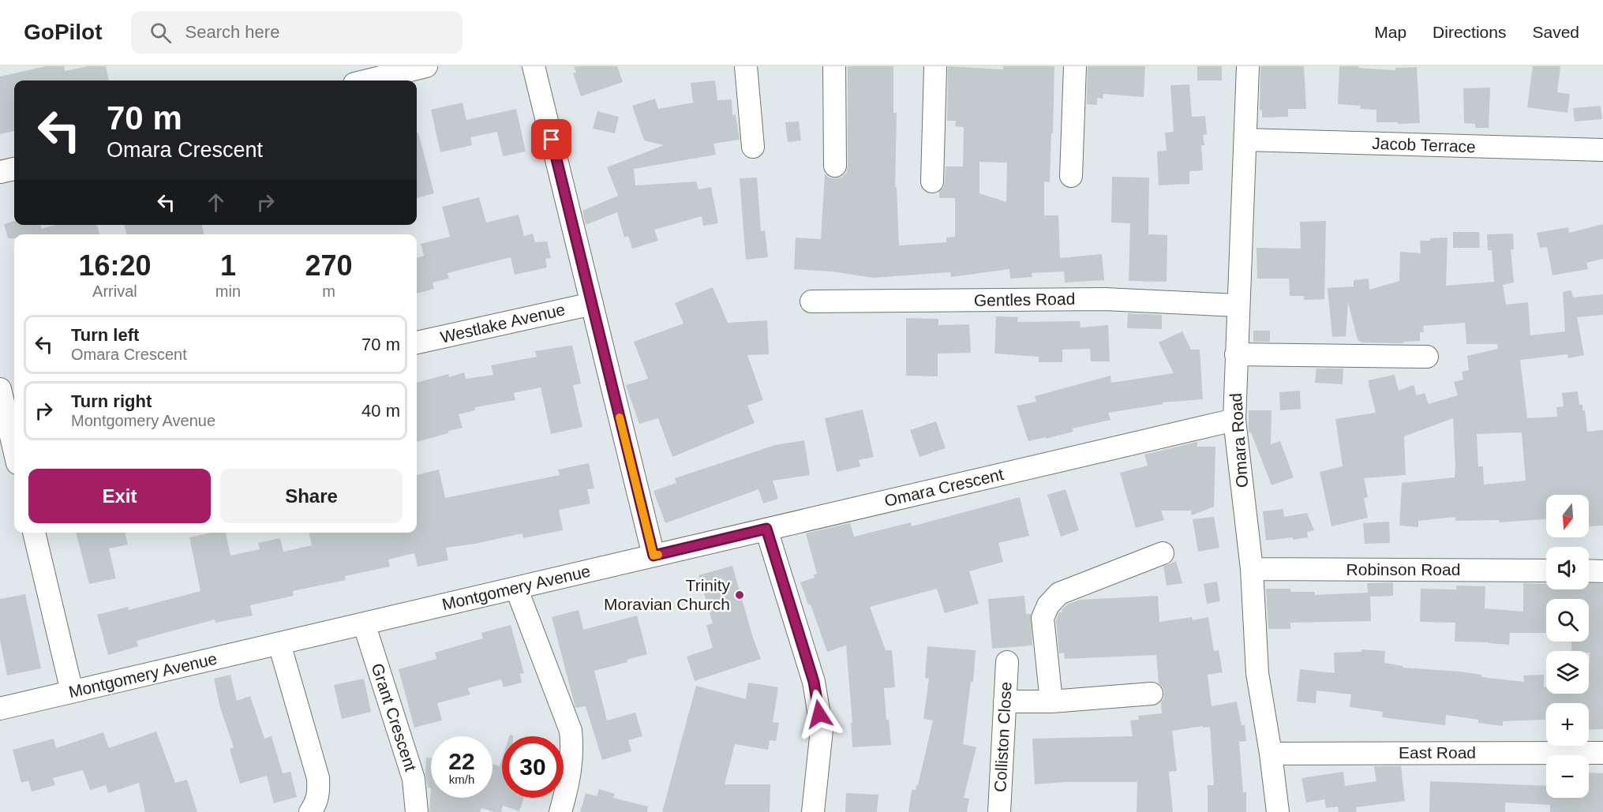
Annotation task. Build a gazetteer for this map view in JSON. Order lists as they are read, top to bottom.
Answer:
{
  "streets": {
    "street": [
      "Jacob Terrace",
      "Gentles Road",
      "Westlake Avenue",
      "Omara Road",
      "Omara Crescent",
      "Robinson Road",
      "Montgomery Avenue",
      "Grant Crescent",
      "Colliston Close",
      "East Road"
    ]
  },
  "crossings": [
    ["Jacob Terrace", "Omara Road"],
    ["Gentles Road", "Omara Road"],
    ["Omara Road", "Omara Crescent"],
    ["Omara Road", "Robinson Road"],
    ["Omara Road", "East Road"],
    ["Omara Crescent", "Montgomery Avenue"],
    ["Montgomery Avenue", "Grant Crescent"]
  ],
  "places": ["Trinity Moravian Church"],
  "north": "bottom",
  "page": {
    "header": "GoPilot",
    "search": "Search here",
    "nav": ["Map", "Directions", "Saved"],
    "turn": ["70 m", "Omara Crescent"],
    "eta": [
      "16:20",
      "Arrival",
      "1",
      "min",
      "270",
      "m"
    ],
    "list": [
      {
        "name": "Turn left",
        "note": "Omara Crescent",
        "value": "70 m"
      },
      {
        "name": "Turn right",
        "note": "Montgomery Avenue",
        "value": "40 m"
      }
    ],
    "buttons": ["Exit", "Share"],
    "map_buttons": ["+", "−"],
    "speed": "22 km/h",
    "limit": "30"
  }
}
